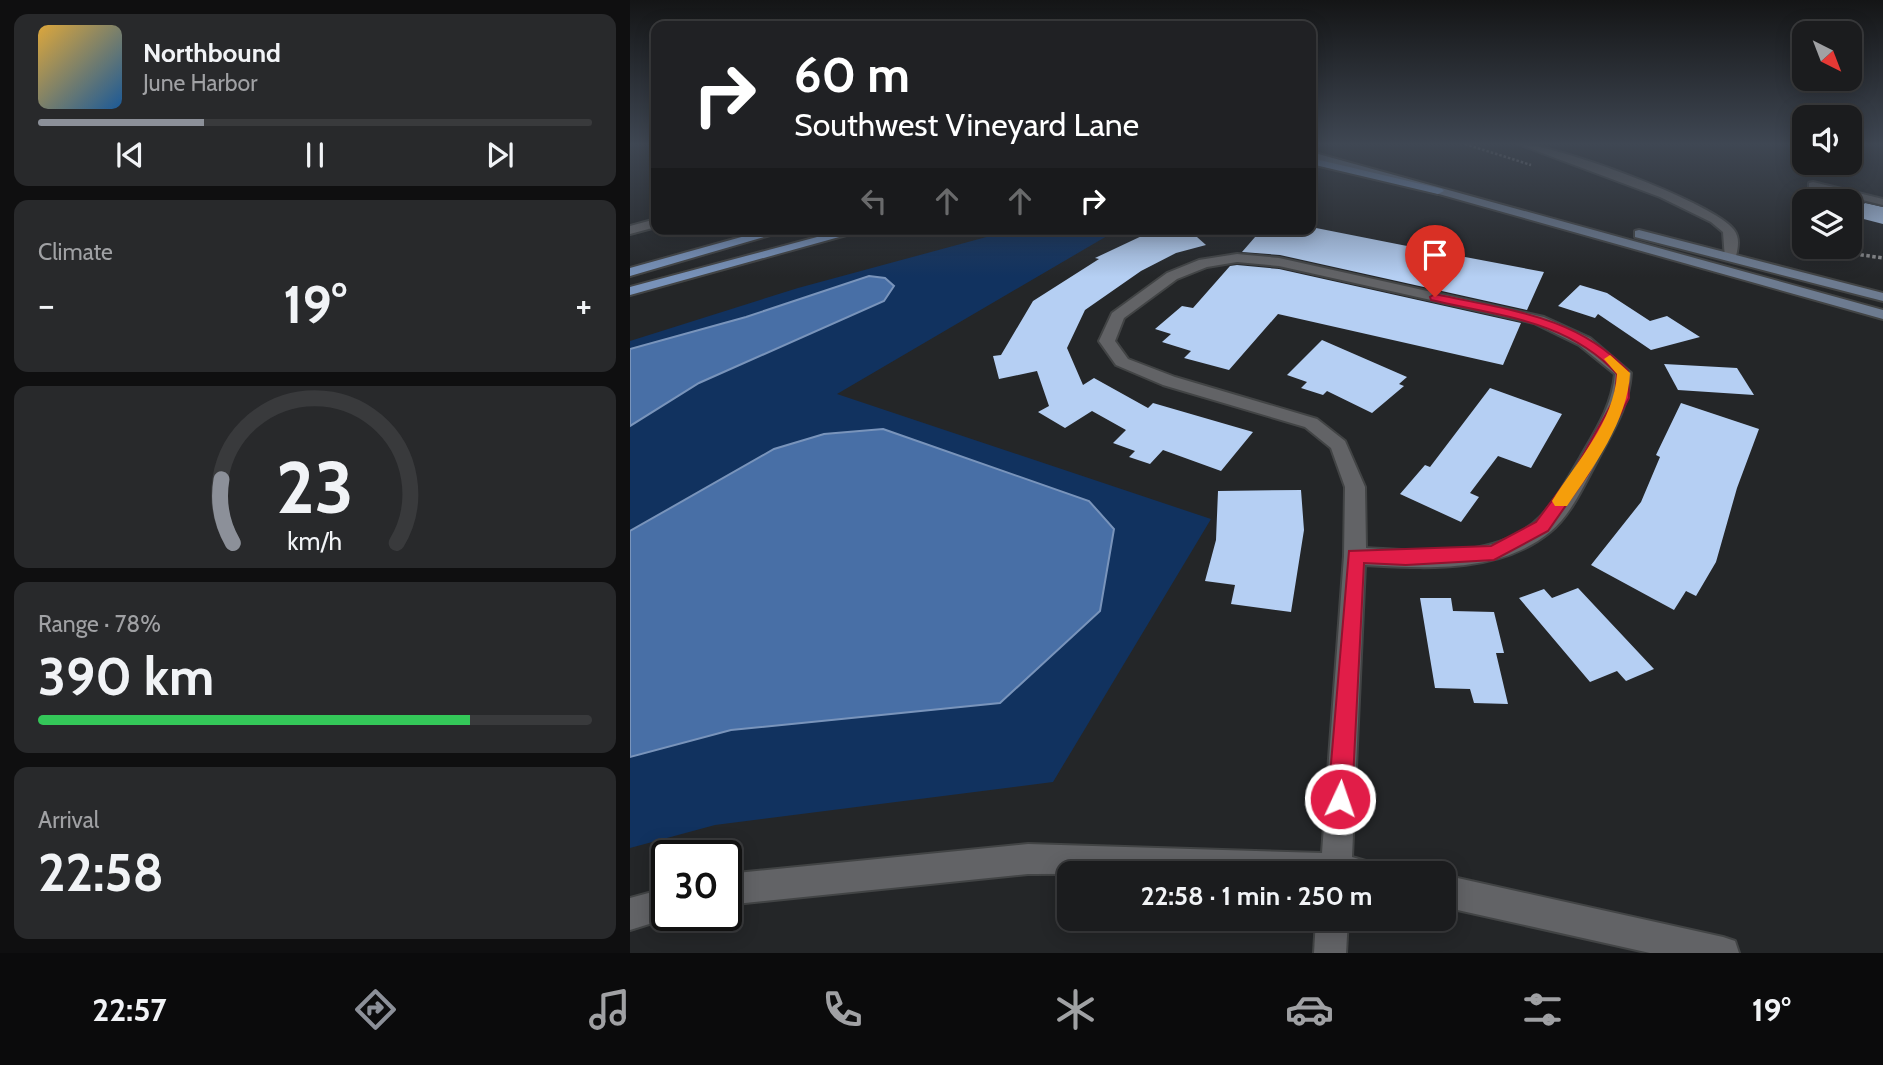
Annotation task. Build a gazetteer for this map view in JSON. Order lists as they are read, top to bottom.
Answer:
{
  "north": "bottom right",
  "page": {
    "turn": ["60 m", "Southwest Vineyard Lane"],
    "song": ["Northbound", "June Harbor"],
    "tile": [
      "Climate",
      ["Range · 78%", "390 km"],
      ["Arrival", "22:58"]
    ],
    "heat": ["−", "19°", "+"],
    "limit": "30",
    "trip": "22:58 · 1 min · 250 m",
    "tabs": ["22:57", "19°"],
    "gauge": ["23", "km/h"]
  }
}
